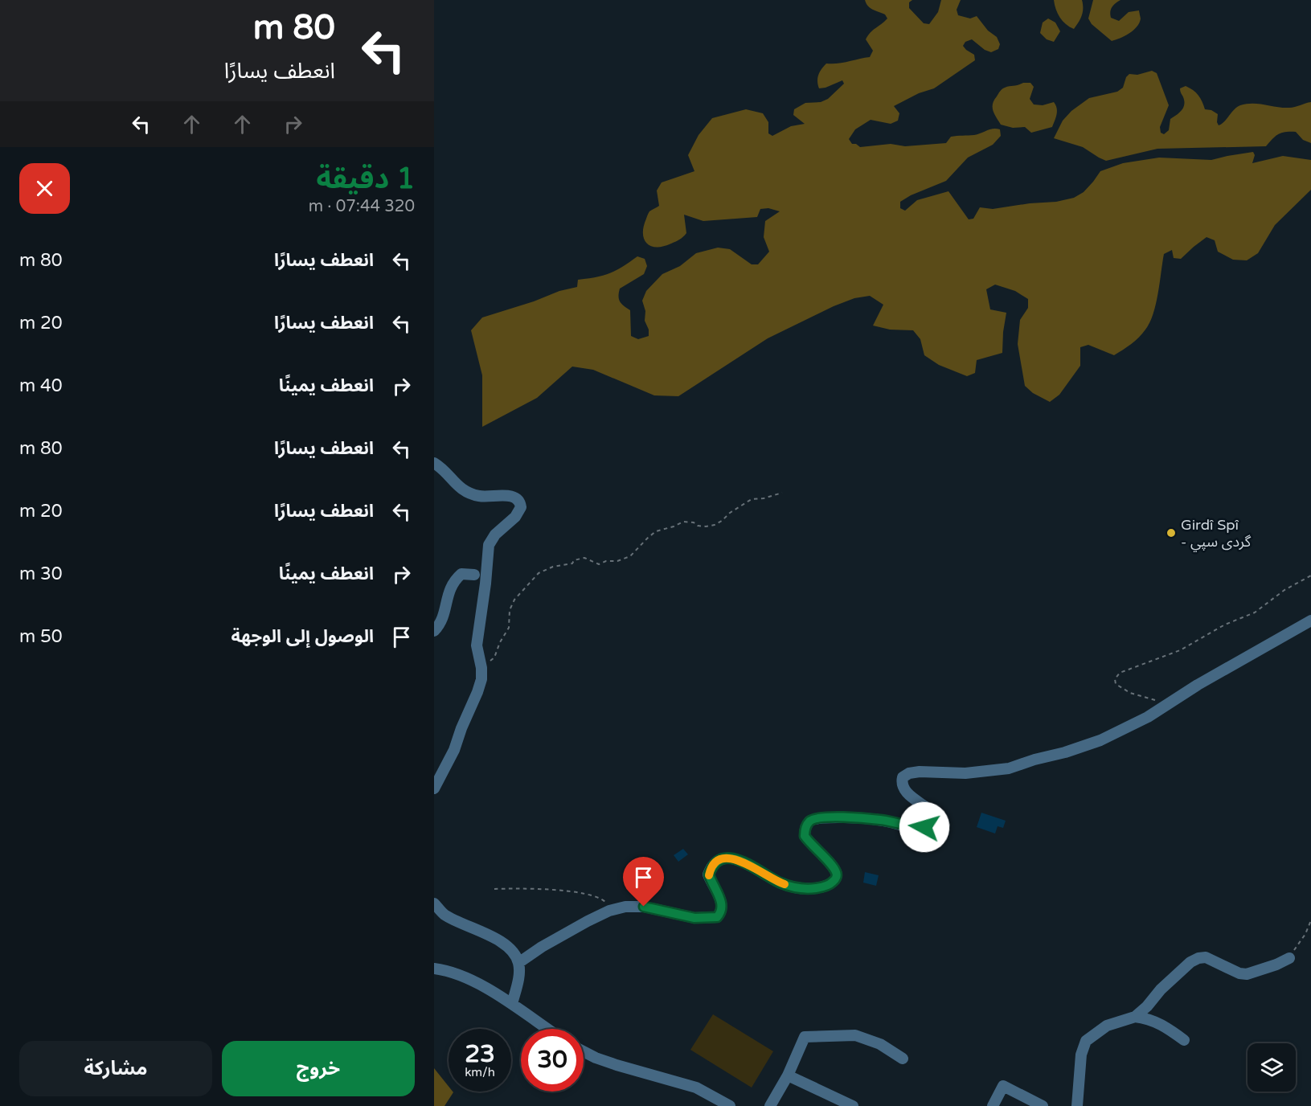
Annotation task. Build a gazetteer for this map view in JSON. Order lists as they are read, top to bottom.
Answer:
{
  "places": ["Girdî Spî - گردی سپي"],
  "page": {
    "turn": ["80 m", "انعطف يسارًا"],
    "heading": ["1 دقيقة", "320 m · 07:44"],
    "list": [
      {
        "name": "انعطف يسارًا",
        "value": "80 m"
      },
      {
        "name": "انعطف يسارًا",
        "value": "20 m"
      },
      {
        "name": "انعطف يمينًا",
        "value": "40 m"
      },
      {
        "name": "انعطف يسارًا",
        "value": "80 m"
      },
      {
        "name": "انعطف يسارًا",
        "value": "20 m"
      },
      {
        "name": "انعطف يمينًا",
        "value": "30 m"
      },
      {
        "name": "الوصول إلى الوجهة",
        "value": "50 m"
      }
    ],
    "speed": "23 km/h",
    "limit": "30",
    "buttons": ["خروج", "مشاركة"]
  }
}
